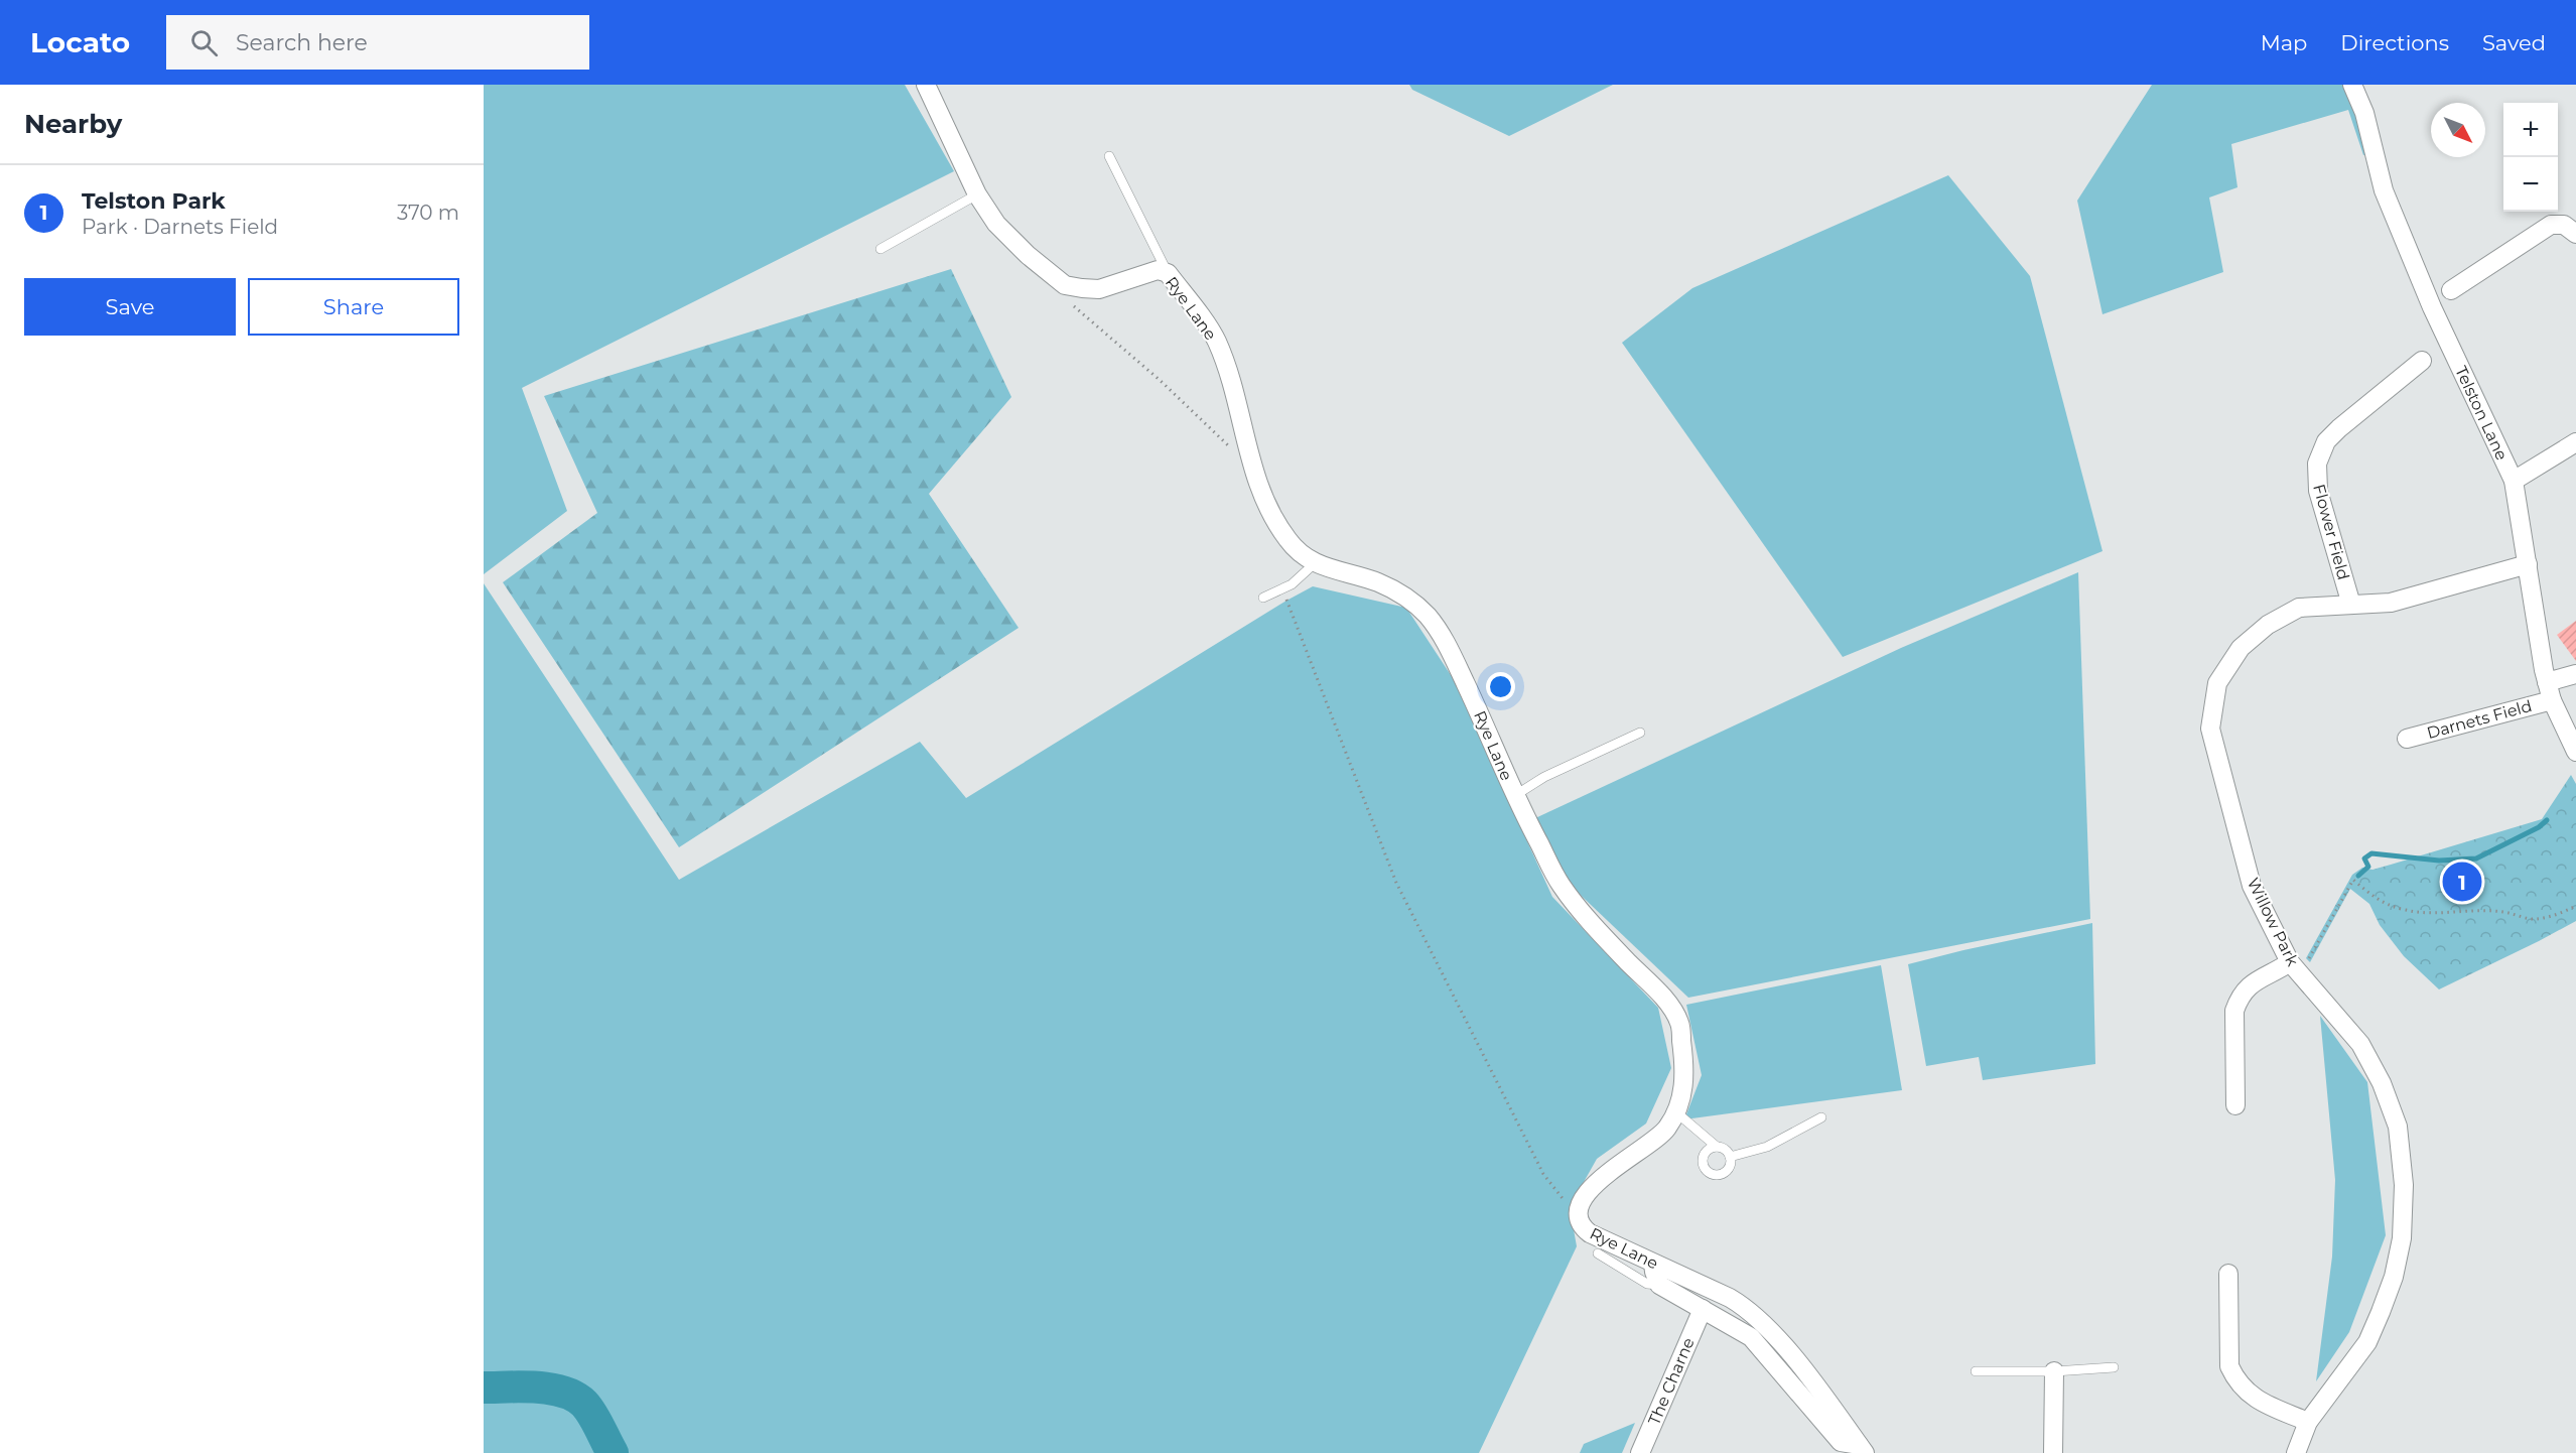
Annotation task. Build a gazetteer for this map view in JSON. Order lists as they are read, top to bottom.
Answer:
{
  "streets": {
    "street": [
      "Rye Lane",
      "Telston Lane",
      "Flower Field",
      "Darnets Field",
      "Willow Park",
      "The Charne"
    ]
  },
  "crossings": [
    ["Telston Lane", "Darnets Field"],
    ["Telston Lane", "Willow Park"],
    ["Flower Field", "Willow Park"]
  ],
  "north": "bottom right",
  "page": {
    "header": "Locato",
    "search": "Search here",
    "nav": ["Map", "Directions", "Saved"],
    "heading": "Nearby",
    "map_buttons": ["+", "−"],
    "list": [
      {
        "mark": "1",
        "name": "Telston Park",
        "note": "Park · Darnets Field",
        "value": "370 m"
      }
    ],
    "buttons": ["Save", "Share"],
    "pins": "1"
  }
}
